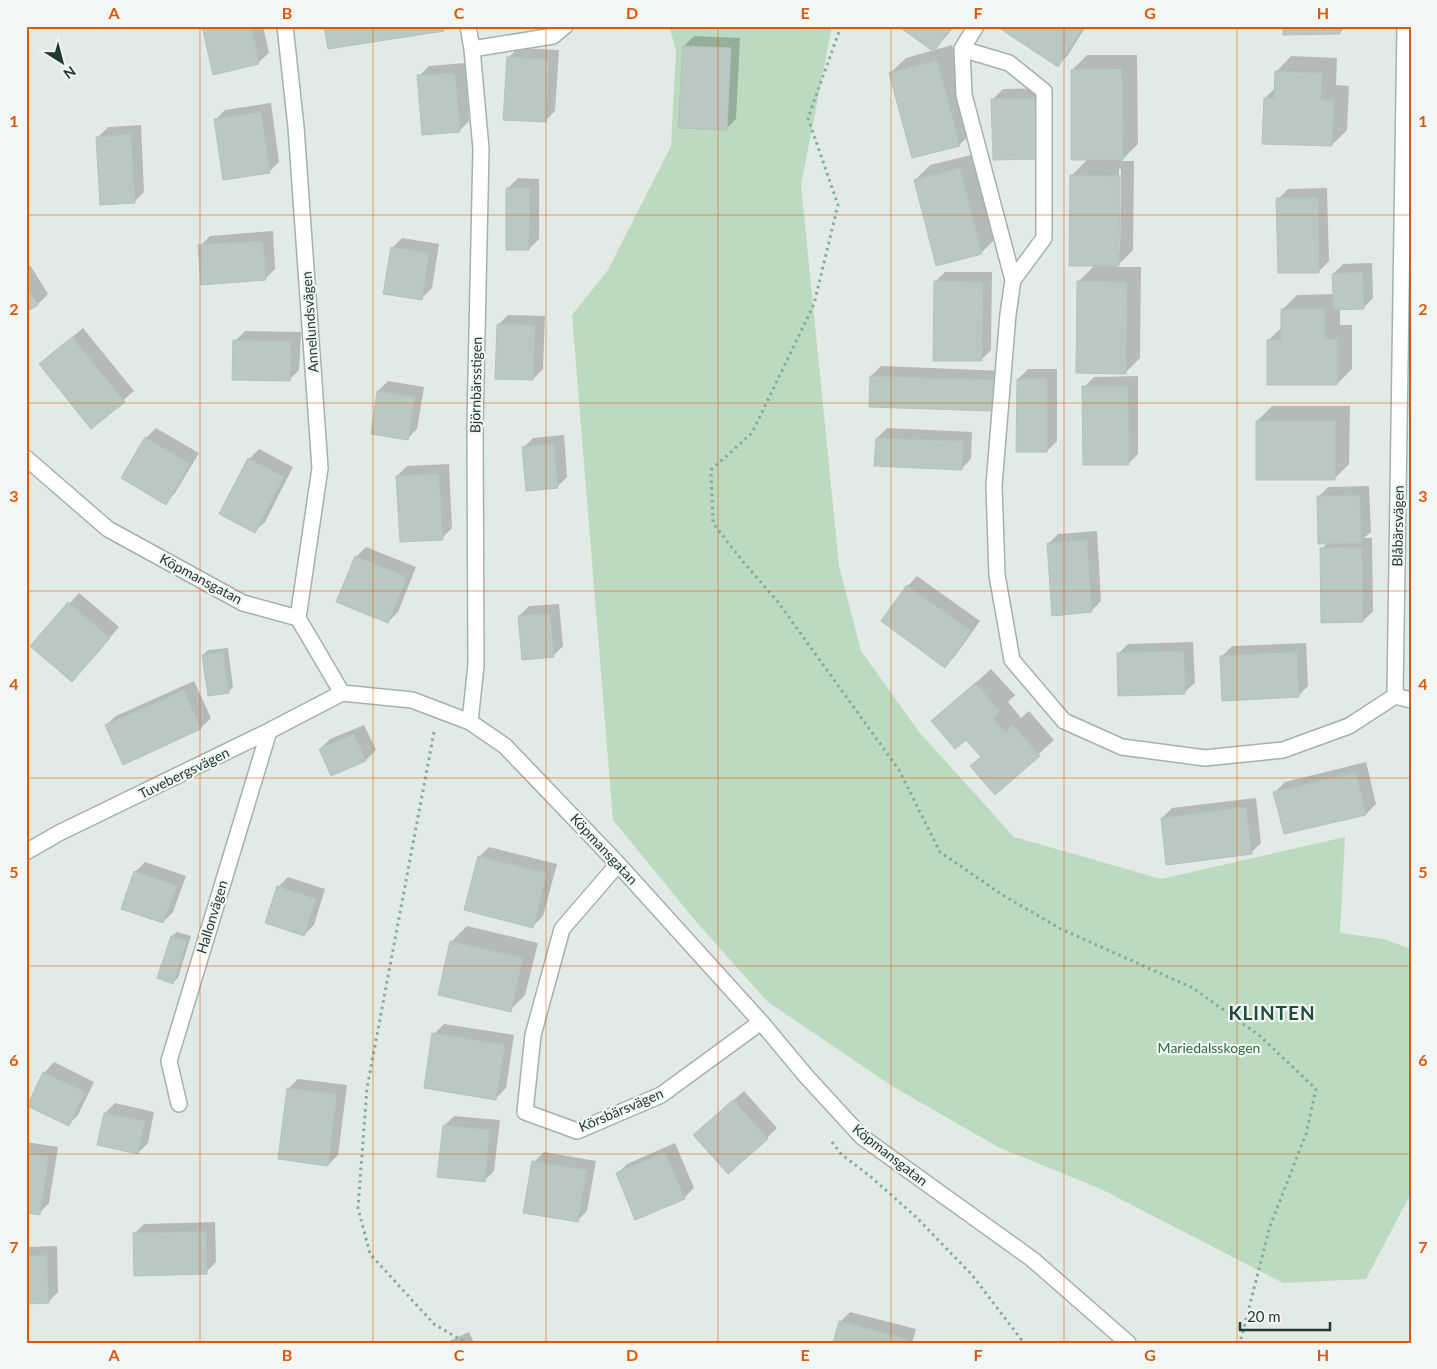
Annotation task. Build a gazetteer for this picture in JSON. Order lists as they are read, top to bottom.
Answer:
{
  "streets": {
    "street": [
      "Annelundsvägen",
      "Björnbärsstigen",
      "Blåbärsvägen",
      "Köpmansgatan",
      "Tuvebergsvägen",
      "Hallonvägen",
      "Körsbärsvägen"
    ]
  },
  "crossings": [
    ["Annelundsvägen", "Köpmansgatan"],
    ["Björnbärsstigen", "Köpmansgatan"],
    ["Köpmansgatan", "Tuvebergsvägen"],
    ["Köpmansgatan", "Körsbärsvägen"],
    ["Tuvebergsvägen", "Hallonvägen"]
  ],
  "districts": ["KLINTEN"],
  "parks": ["Mariedalsskogen"],
  "scale_bar": "20 m",
  "north": "bottom right",
  "grid": {
    "columns": [
      "A",
      "B",
      "C",
      "D",
      "E",
      "F",
      "G",
      "H"
    ],
    "rows": [
      "1",
      "2",
      "3",
      "4",
      "5",
      "6",
      "7"
    ]
  }
}
